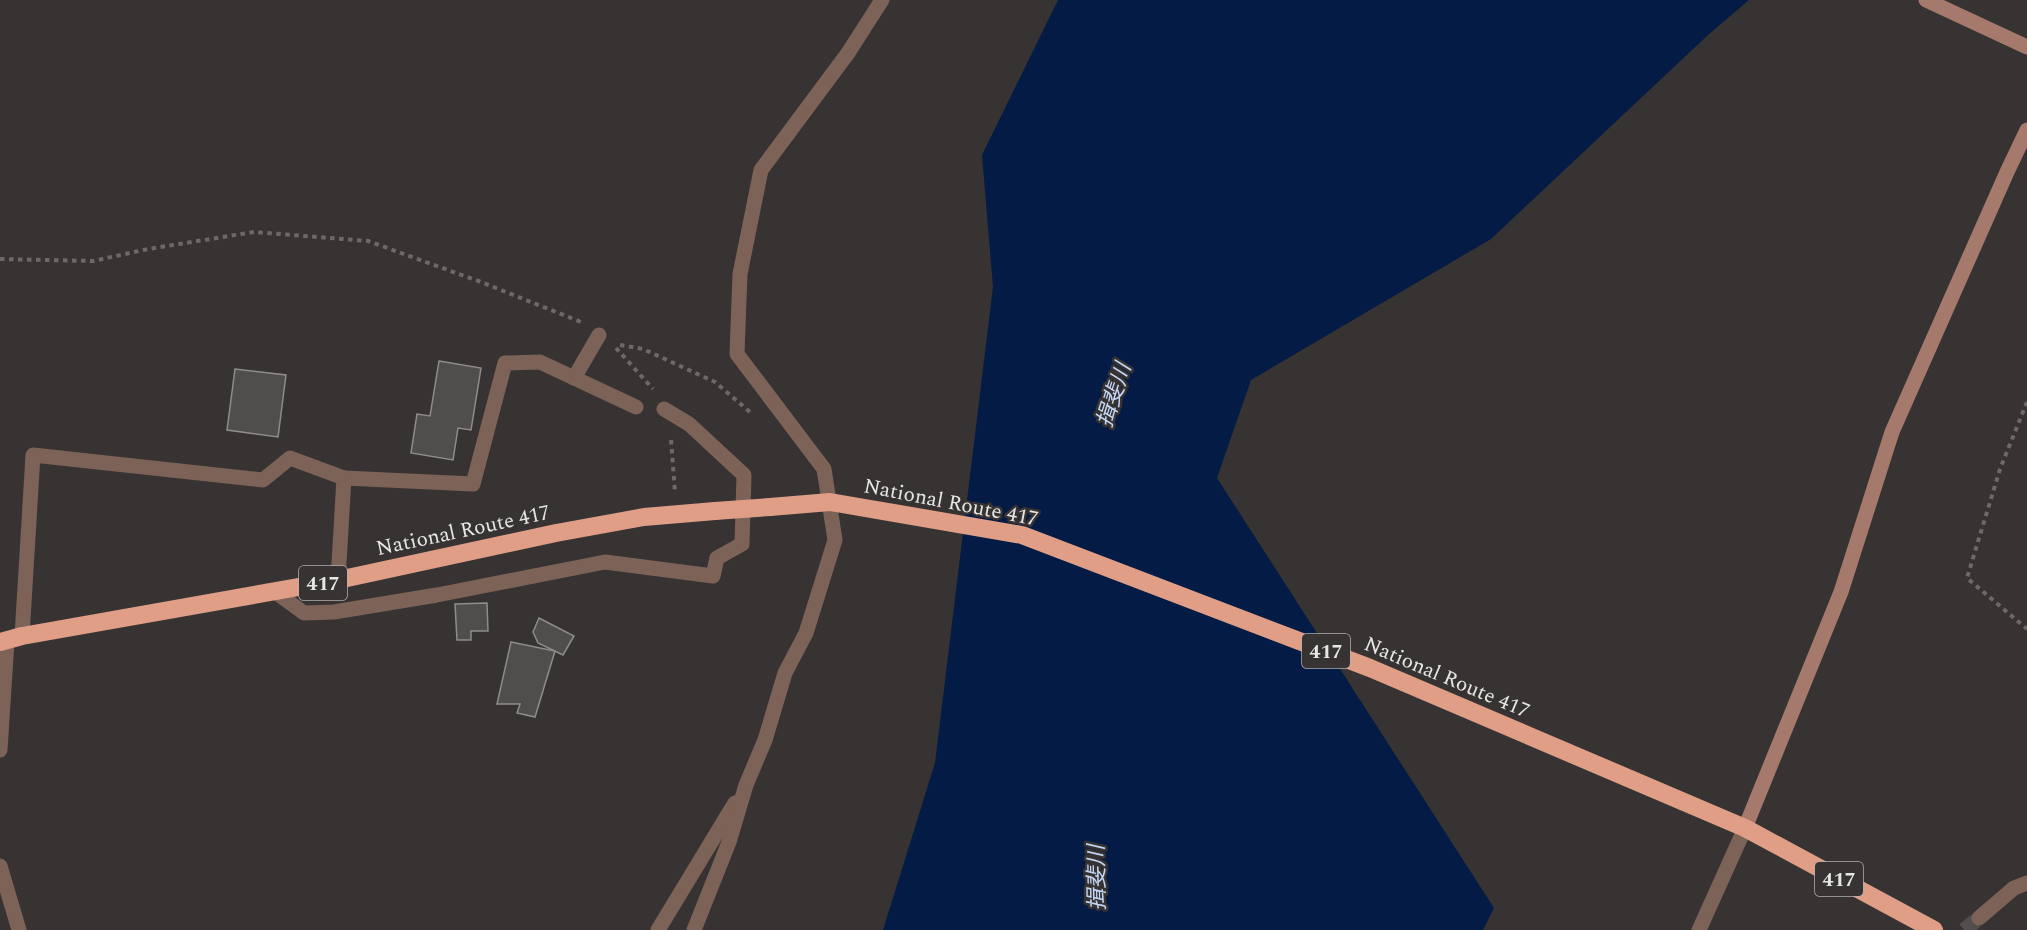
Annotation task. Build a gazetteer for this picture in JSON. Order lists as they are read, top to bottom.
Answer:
{
  "streets": {
    "highway": ["National Route 417", "417"]
  },
  "water": ["揖斐川"]
}
